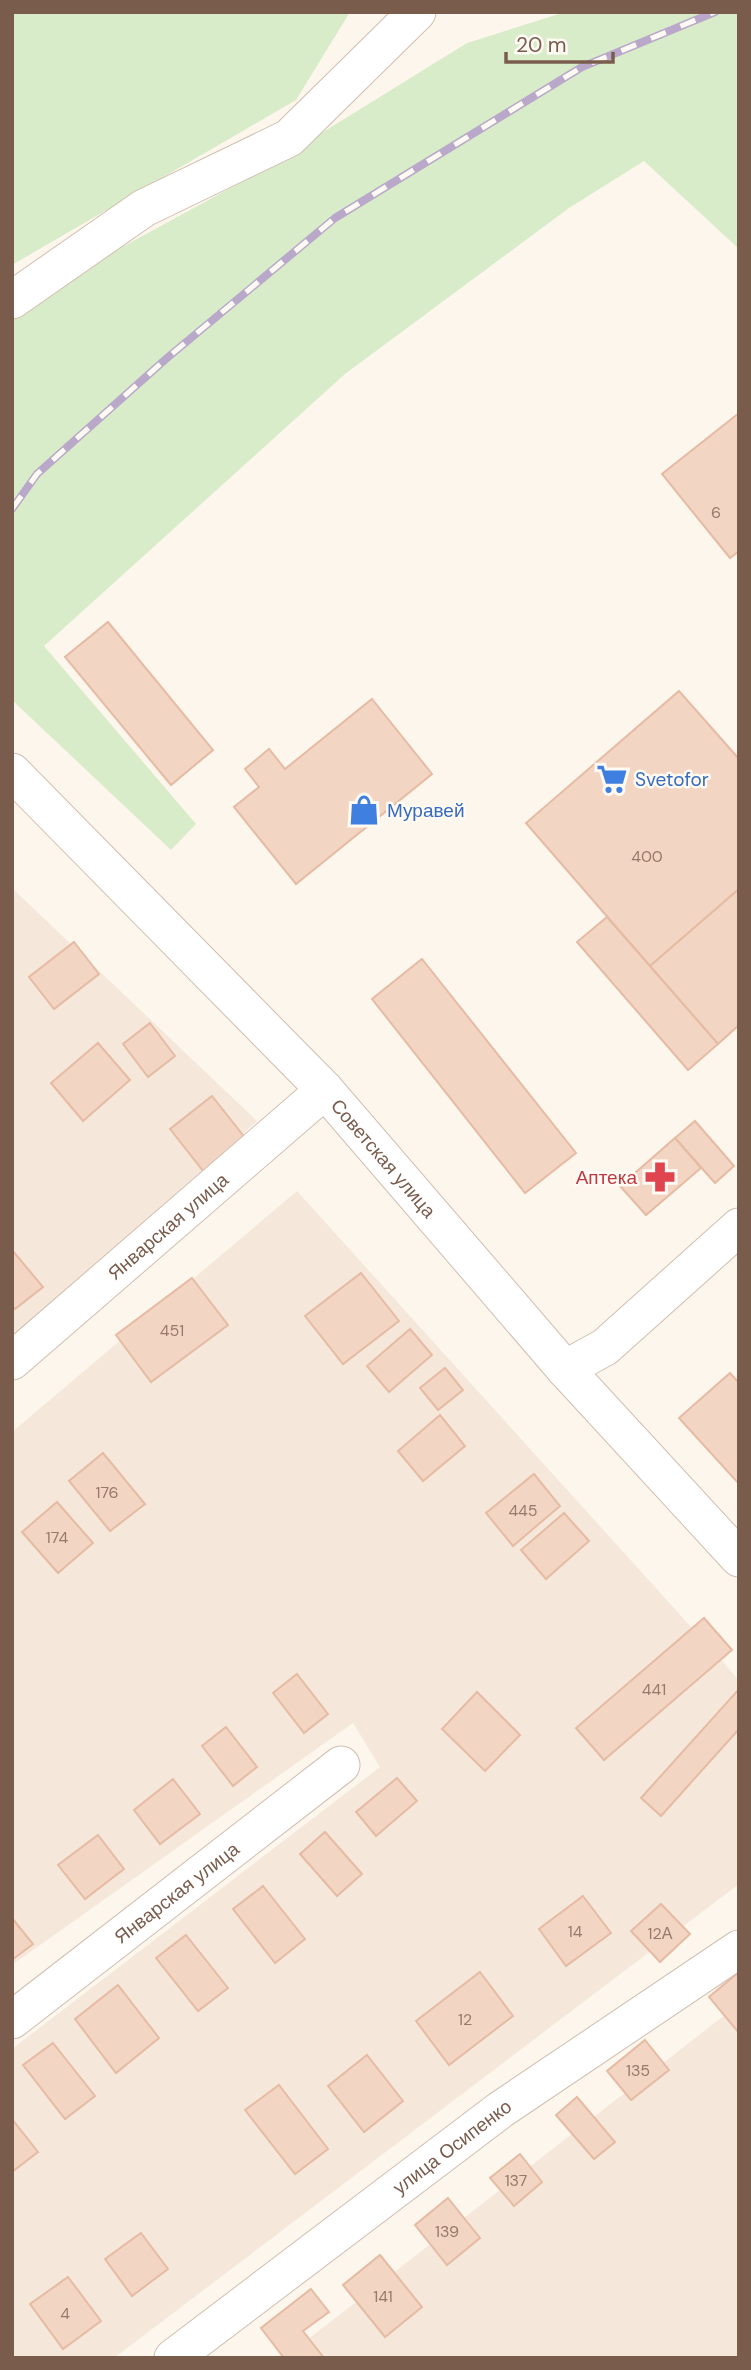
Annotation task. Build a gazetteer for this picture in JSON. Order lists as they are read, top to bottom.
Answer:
{
  "streets": {
    "street": ["Советская улица", "Январская улица", "улица Осипенко"]
  },
  "crossings": [
    ["Советская улица", "Январская улица"]
  ],
  "places": {
    "supermarket": ["Svetofor"],
    "shop": ["Муравей"],
    "pharmacy": ["Аптека"]
  },
  "house_numbers": [
    "6",
    "400",
    "451",
    "176",
    "445",
    "174",
    "441",
    "14",
    "12А",
    "12",
    "135",
    "137",
    "139",
    "141",
    "4"
  ],
  "scale_bar": "20 m"
}
